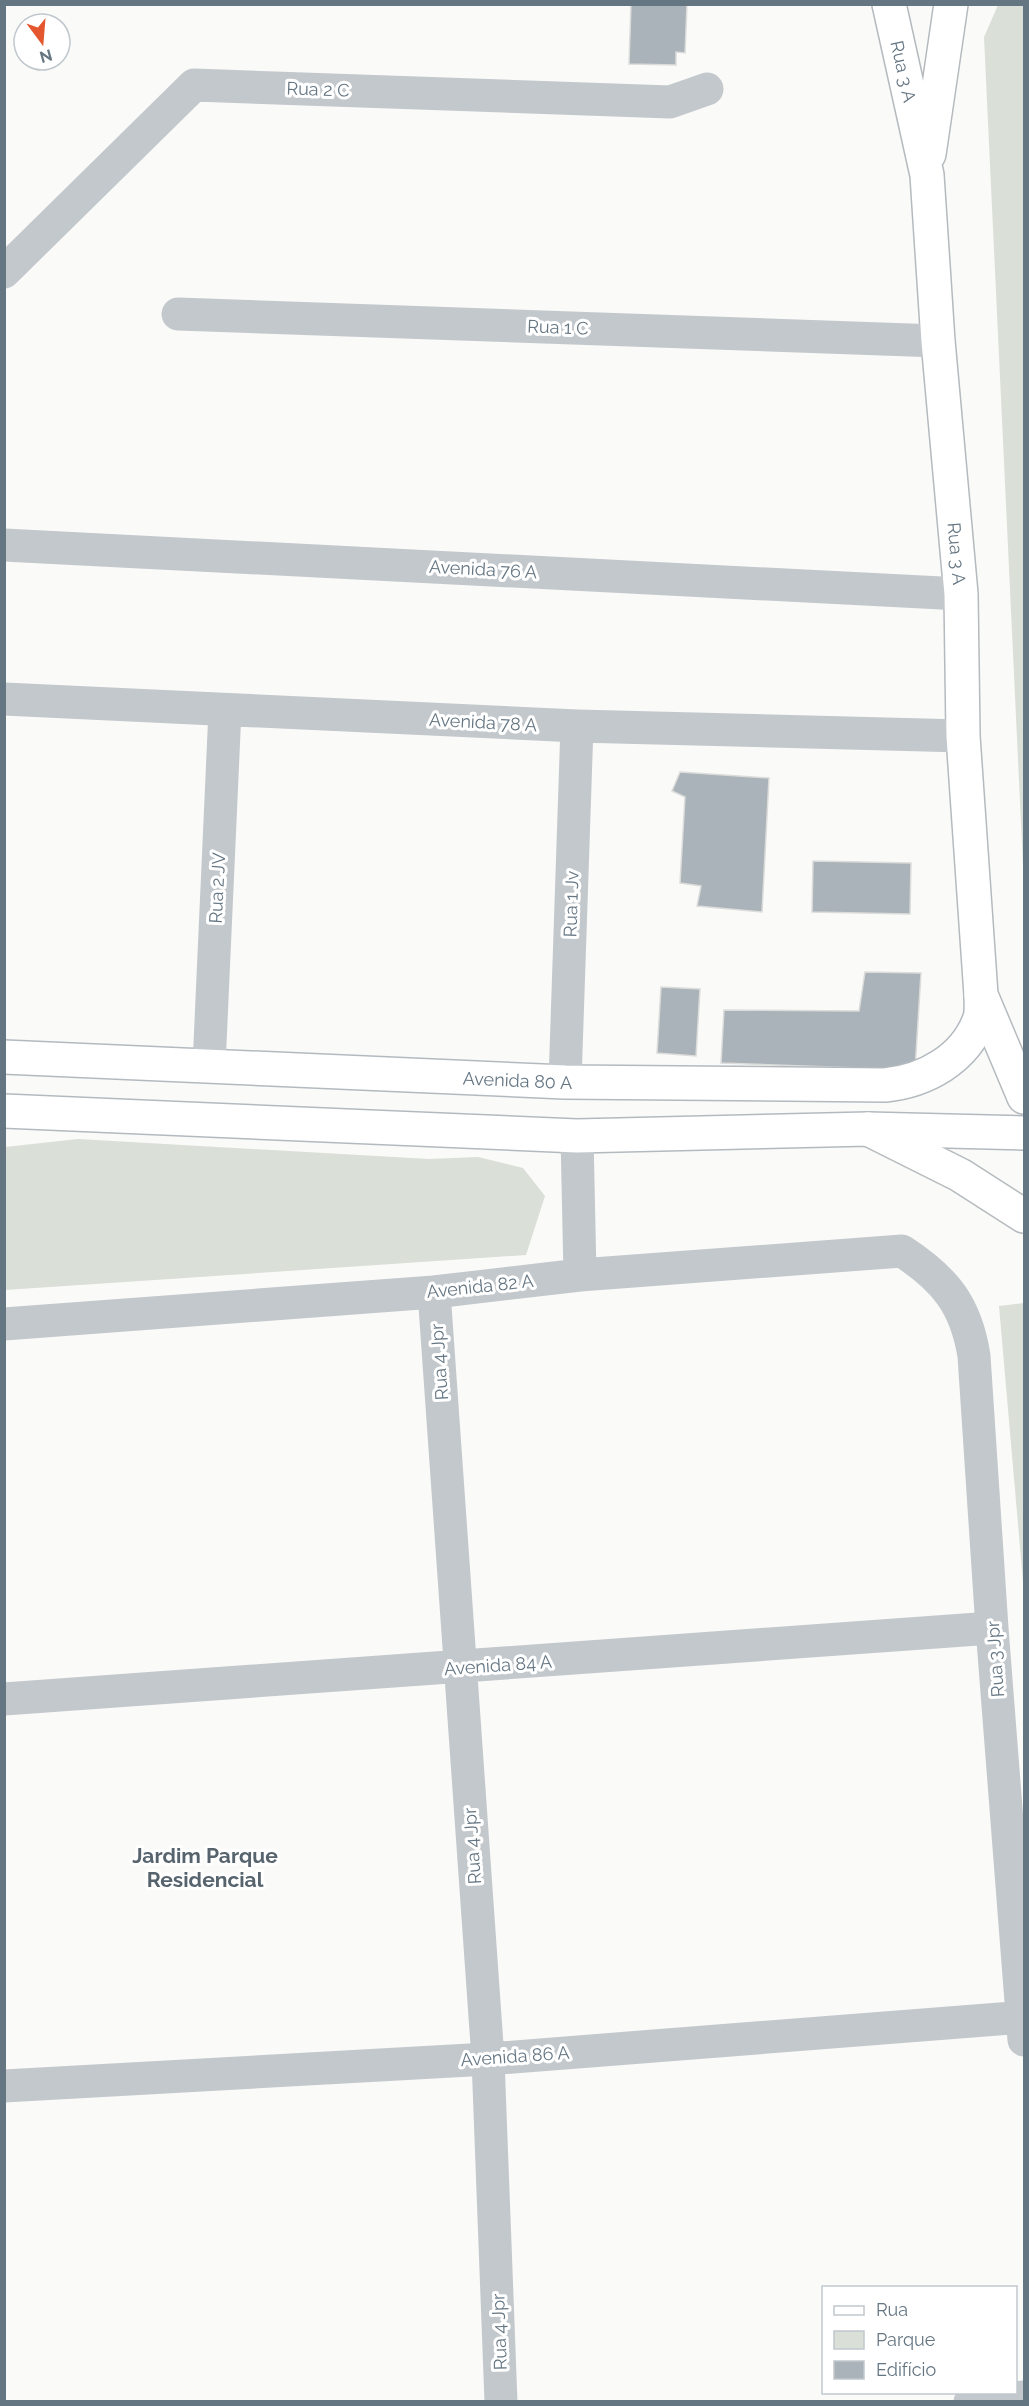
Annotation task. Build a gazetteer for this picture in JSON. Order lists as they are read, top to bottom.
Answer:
{
  "streets": {
    "main road": ["Rua 3 A", "Avenida 80 A"],
    "street": [
      "Rua 2 C",
      "Rua 1 C",
      "Avenida 76 A",
      "Avenida 78 A",
      "Rua 2 JV",
      "Rua 1 Jv",
      "Avenida 82 A",
      "Rua 4 Jpr",
      "Rua 3 Jpr",
      "Avenida 84 A",
      "Avenida 86 A"
    ]
  },
  "crossings": [
    ["Rua 3 A", "Rua 1 C"],
    ["Rua 3 A", "Avenida 76 A"],
    ["Rua 3 A", "Avenida 78 A"],
    ["Rua 3 A", "Avenida 80 A"],
    ["Avenida 78 A", "Rua 2 JV"],
    ["Avenida 78 A", "Rua 1 Jv"],
    ["Rua 2 JV", "Avenida 80 A"],
    ["Rua 1 Jv", "Avenida 80 A"],
    ["Avenida 82 A", "Rua 4 Jpr"],
    ["Avenida 82 A", "Rua 3 Jpr"],
    ["Rua 4 Jpr", "Avenida 84 A"],
    ["Rua 4 Jpr", "Avenida 86 A"],
    ["Rua 3 Jpr", "Avenida 84 A"],
    ["Rua 3 Jpr", "Avenida 86 A"]
  ],
  "districts": ["Jardim Parque Residencial"],
  "legend": ["Rua", "Parque", "Edifício"],
  "north": "bottom"
}
